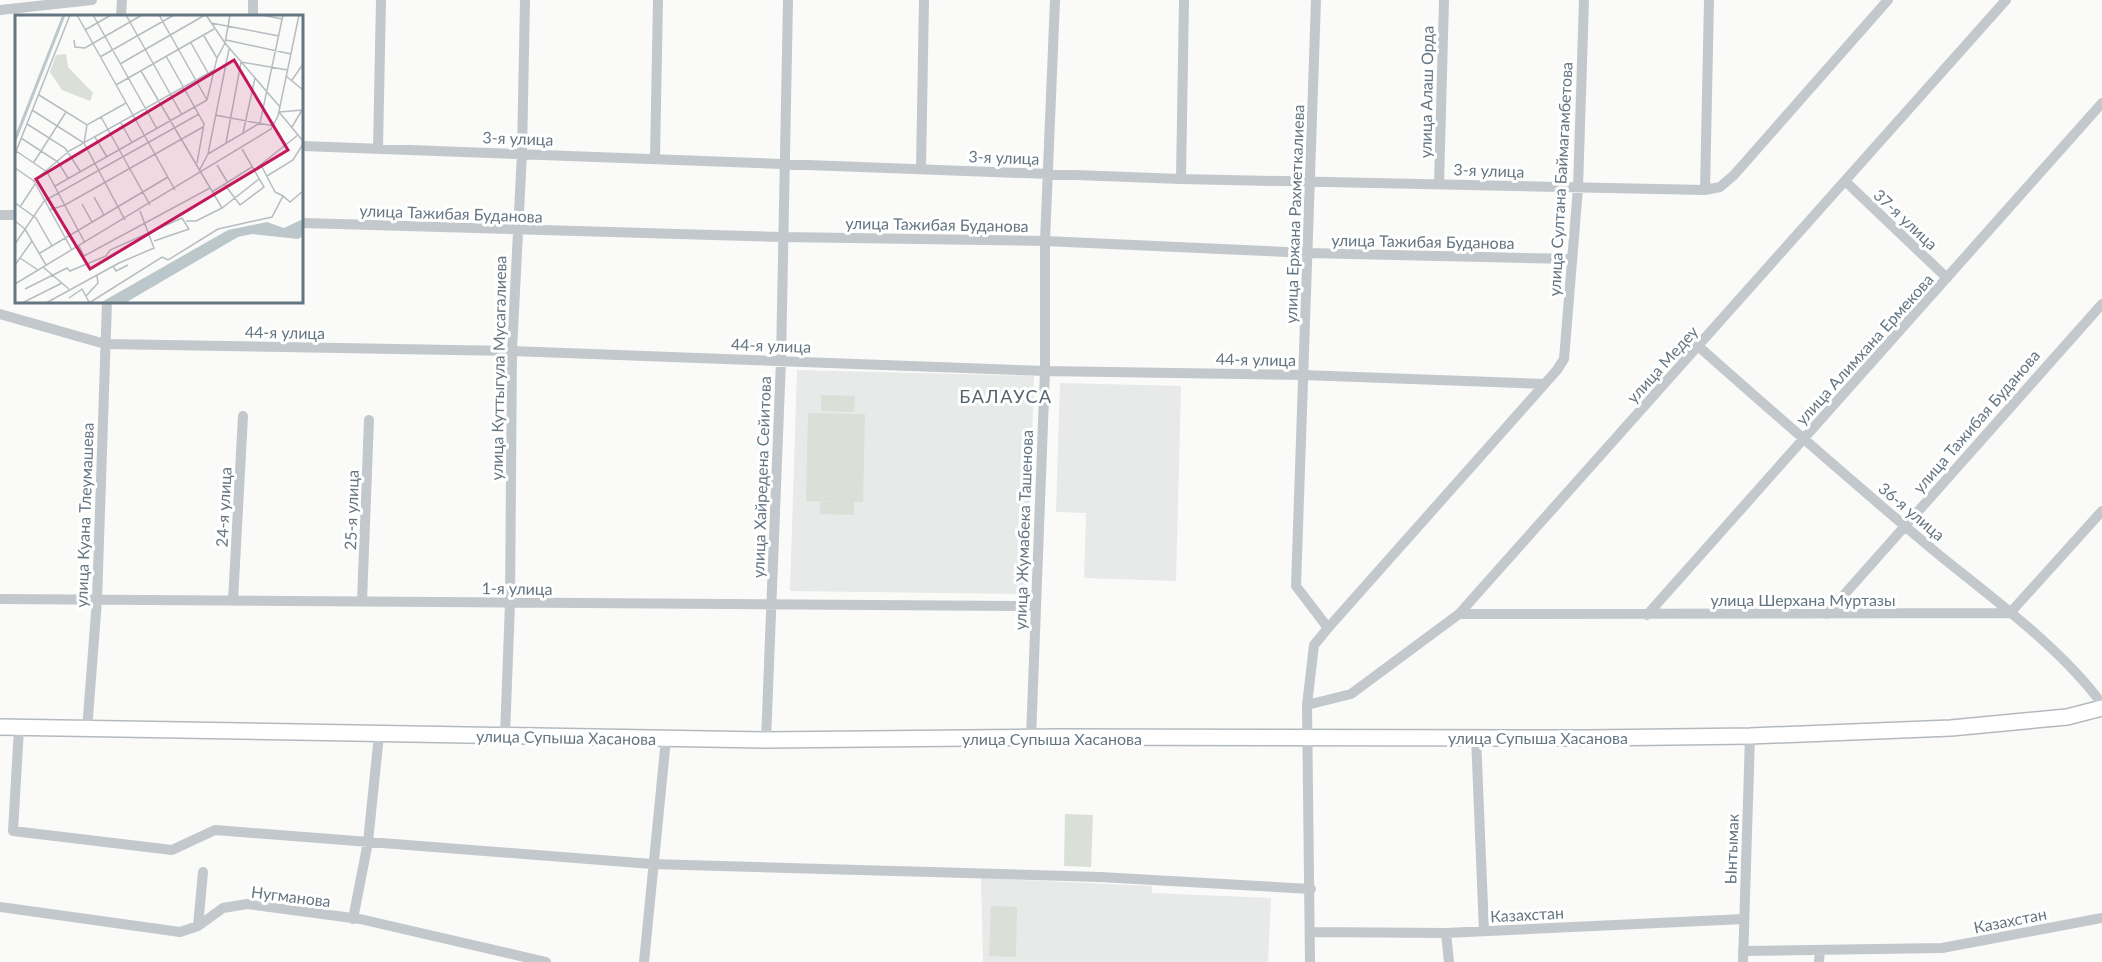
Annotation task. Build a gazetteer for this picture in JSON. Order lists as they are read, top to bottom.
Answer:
{
  "streets": {
    "street": [
      "улица Алаш Орда",
      "3-я улица",
      "улица Султана Баймагамбетова",
      "улица Тажибая Буданова",
      "улица Ержана Рахметкалиева",
      "37-я улица",
      "44-я улица",
      "улица Алимхана Ермекова",
      "улица Медеу",
      "улица Куттыгула Мусагалиева",
      "улица Хайредена Сейитова",
      "24-я улица",
      "25-я улица",
      "36-я улица",
      "улица Куана Тлеумашева",
      "улица Жумабека Ташенова",
      "1-я улица",
      "улица Шерхана Муртазы",
      "улица Супыша Хасанова",
      "Ынтымак",
      "Нугманова",
      "Казахстан"
    ]
  },
  "crossings": [
    ["улица Алаш Орда", "3-я улица"],
    ["3-я улица", "улица Султана Баймагамбетова"],
    ["3-я улица", "улица Ержана Рахметкалиева"],
    ["3-я улица", "улица Куттыгула Мусагалиева"],
    ["3-я улица", "улица Хайредена Сейитова"],
    ["3-я улица", "улица Жумабека Ташенова"],
    ["улица Султана Баймагамбетова", "улица Тажибая Буданова"],
    ["улица Султана Баймагамбетова", "44-я улица"],
    ["улица Тажибая Буданова", "улица Ержана Рахметкалиева"],
    ["улица Тажибая Буданова", "улица Куттыгула Мусагалиева"],
    ["улица Тажибая Буданова", "улица Хайредена Сейитова"],
    ["улица Тажибая Буданова", "36-я улица"],
    ["улица Тажибая Буданова", "улица Жумабека Ташенова"],
    ["улица Тажибая Буданова", "улица Шерхана Муртазы"],
    ["улица Ержана Рахметкалиева", "44-я улица"],
    ["37-я улица", "улица Алимхана Ермекова"],
    ["37-я улица", "улица Медеу"],
    ["44-я улица", "улица Куттыгула Мусагалиева"],
    ["44-я улица", "улица Хайредена Сейитова"],
    ["44-я улица", "улица Куана Тлеумашева"],
    ["44-я улица", "улица Жумабека Ташенова"],
    ["улица Алимхана Ермекова", "36-я улица"],
    ["улица Алимхана Ермекова", "улица Шерхана Муртазы"],
    ["улица Медеу", "36-я улица"],
    ["улица Медеу", "улица Шерхана Муртазы"],
    ["улица Куттыгула Мусагалиева", "1-я улица"],
    ["улица Куттыгула Мусагалиева", "улица Супыша Хасанова"],
    ["улица Хайредена Сейитова", "1-я улица"],
    ["улица Хайредена Сейитова", "улица Супыша Хасанова"],
    ["24-я улица", "1-я улица"],
    ["25-я улица", "1-я улица"],
    ["36-я улица", "улица Шерхана Муртазы"],
    ["36-я улица", "улица Супыша Хасанова"],
    ["улица Куана Тлеумашева", "1-я улица"],
    ["улица Куана Тлеумашева", "улица Супыша Хасанова"],
    ["улица Жумабека Ташенова", "1-я улица"],
    ["улица Жумабека Ташенова", "улица Супыша Хасанова"],
    ["улица Супыша Хасанова", "Ынтымак"],
    ["Ынтымак", "Казахстан"]
  ],
  "districts": ["БАЛАУСА"]
}
